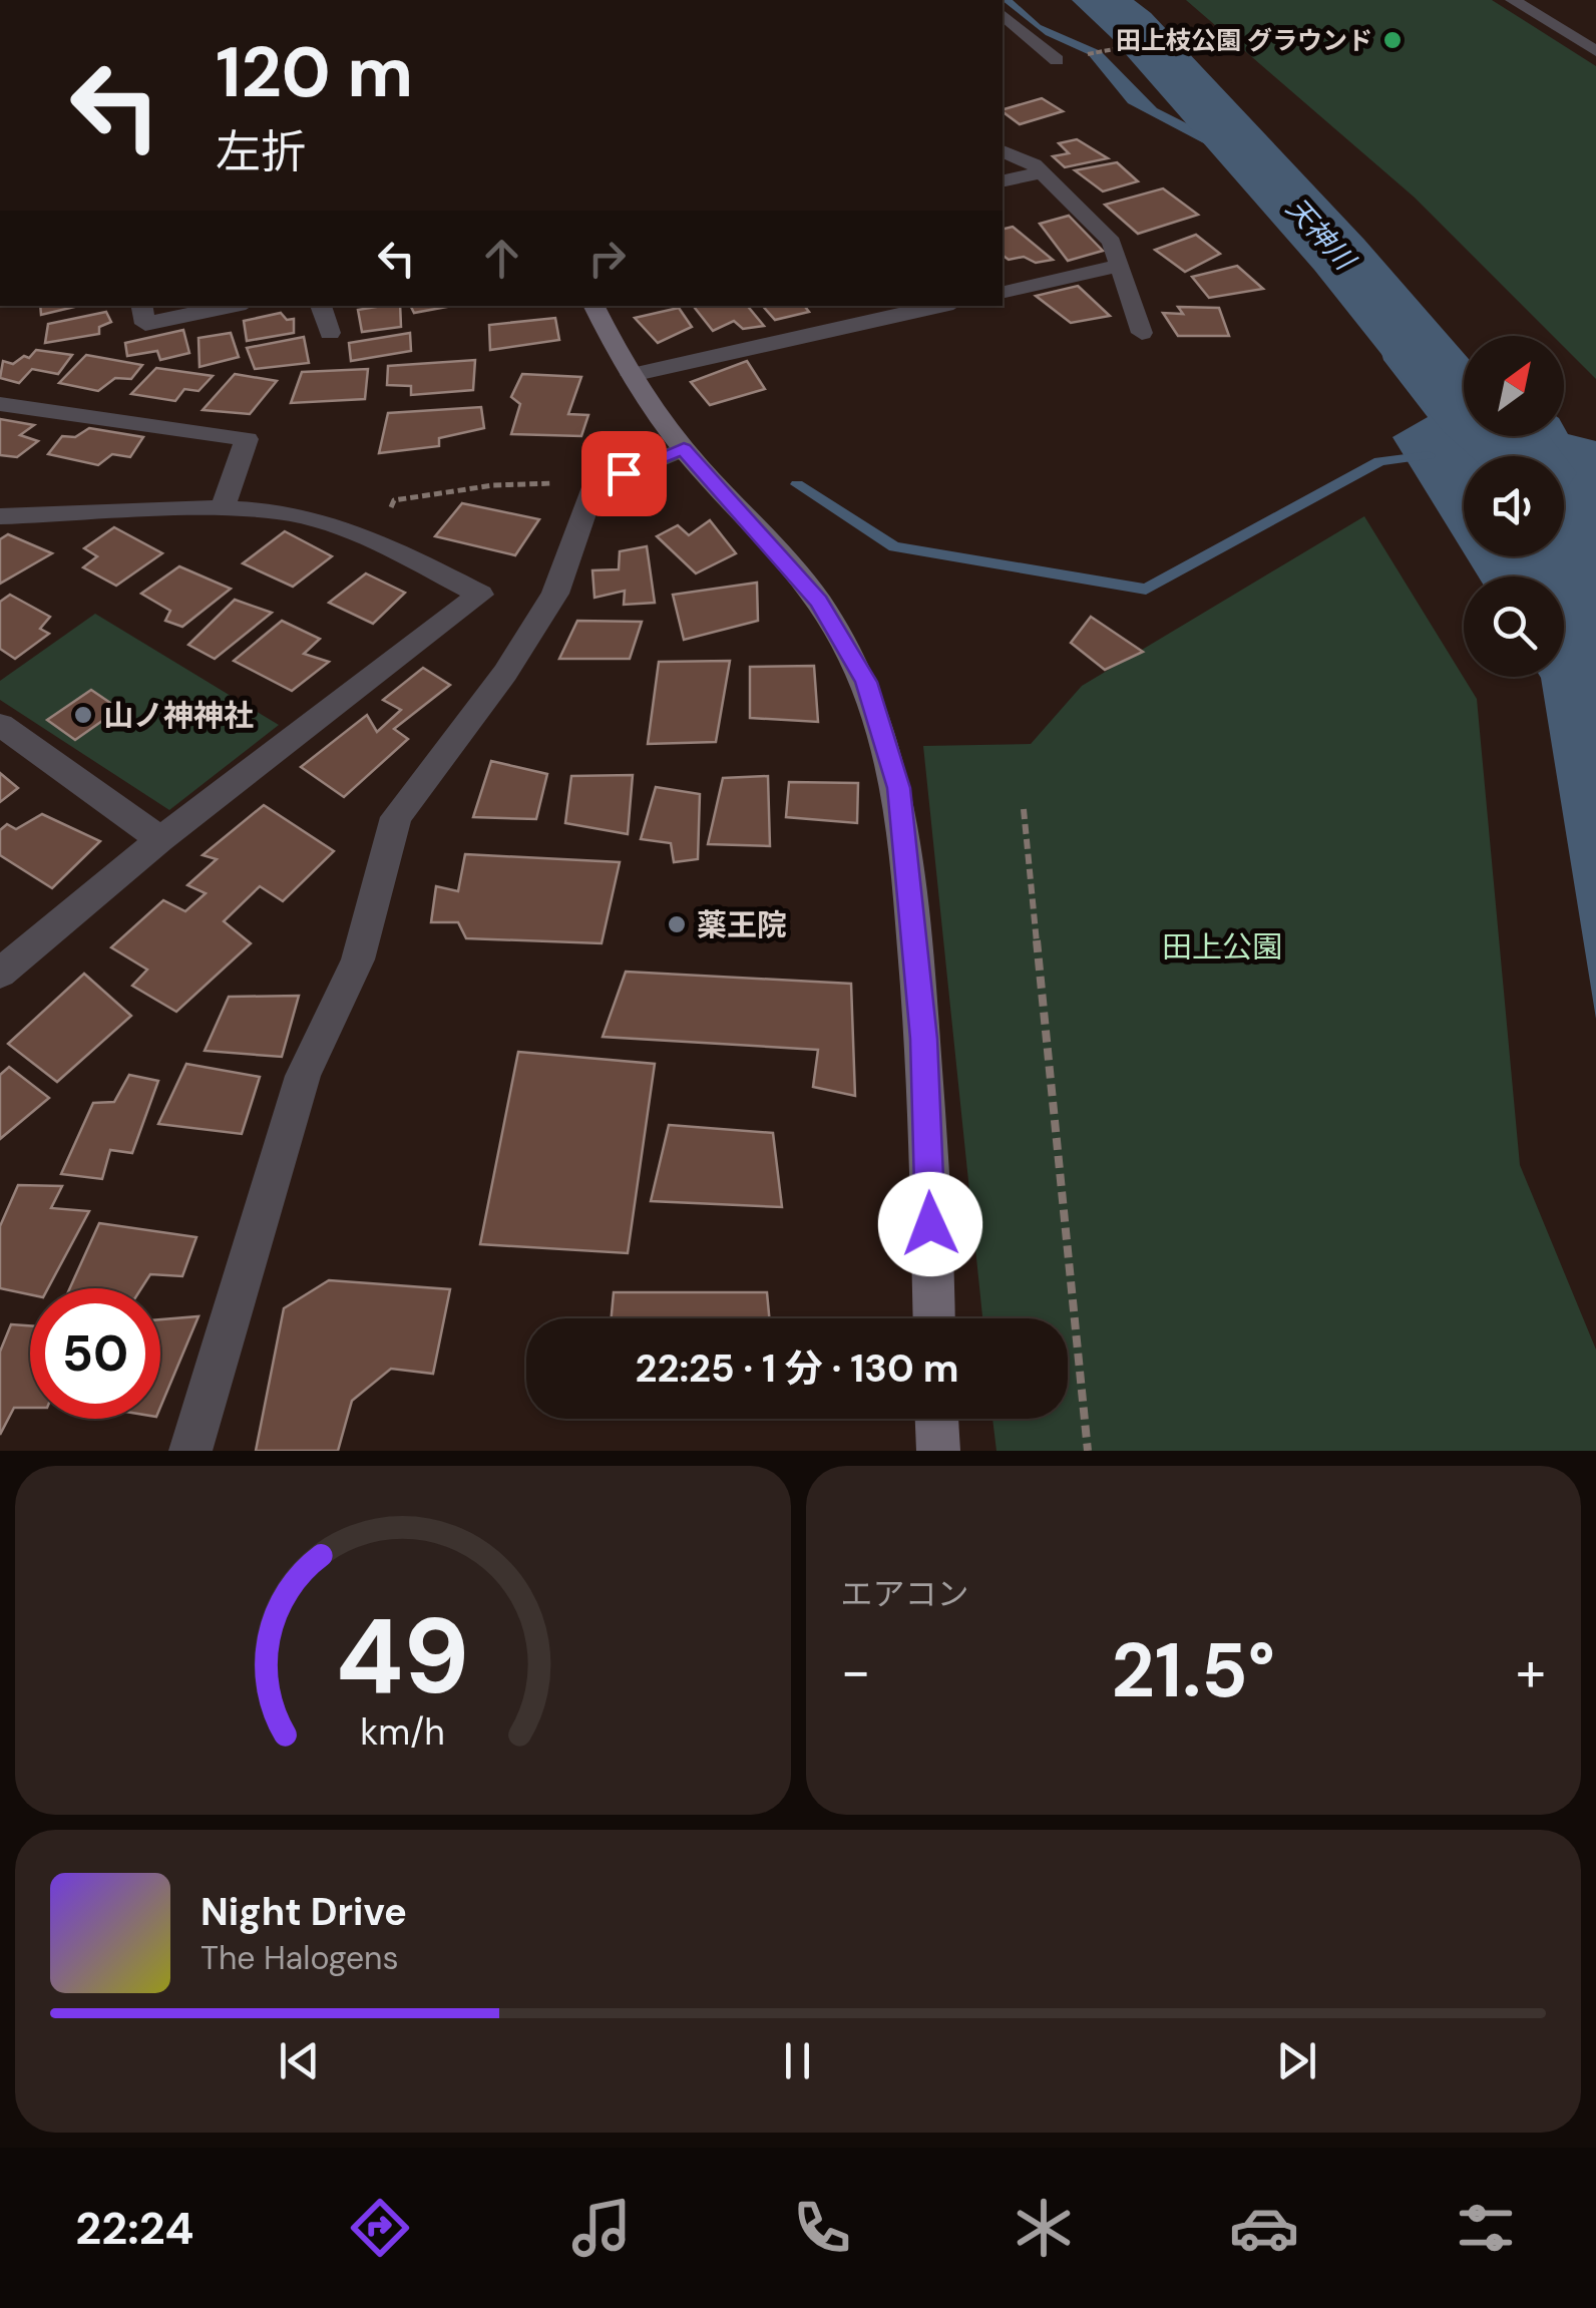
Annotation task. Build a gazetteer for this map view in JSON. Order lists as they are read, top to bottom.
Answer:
{
  "water": ["天神川"],
  "parks": ["田上公園"],
  "places": ["田上枝公園 グラウンド", "山ノ神神社", "薬王院"],
  "north": "top right",
  "page": {
    "turn": ["120 m", "左折"],
    "limit": "50",
    "trip": "22:25 · 1 分 · 130 m",
    "tile": "エアコン",
    "heat": ["−", "21.5°", "+"],
    "song": ["Night Drive", "The Halogens"],
    "tabs": "22:24",
    "gauge": ["49", "km/h"]
  }
}
